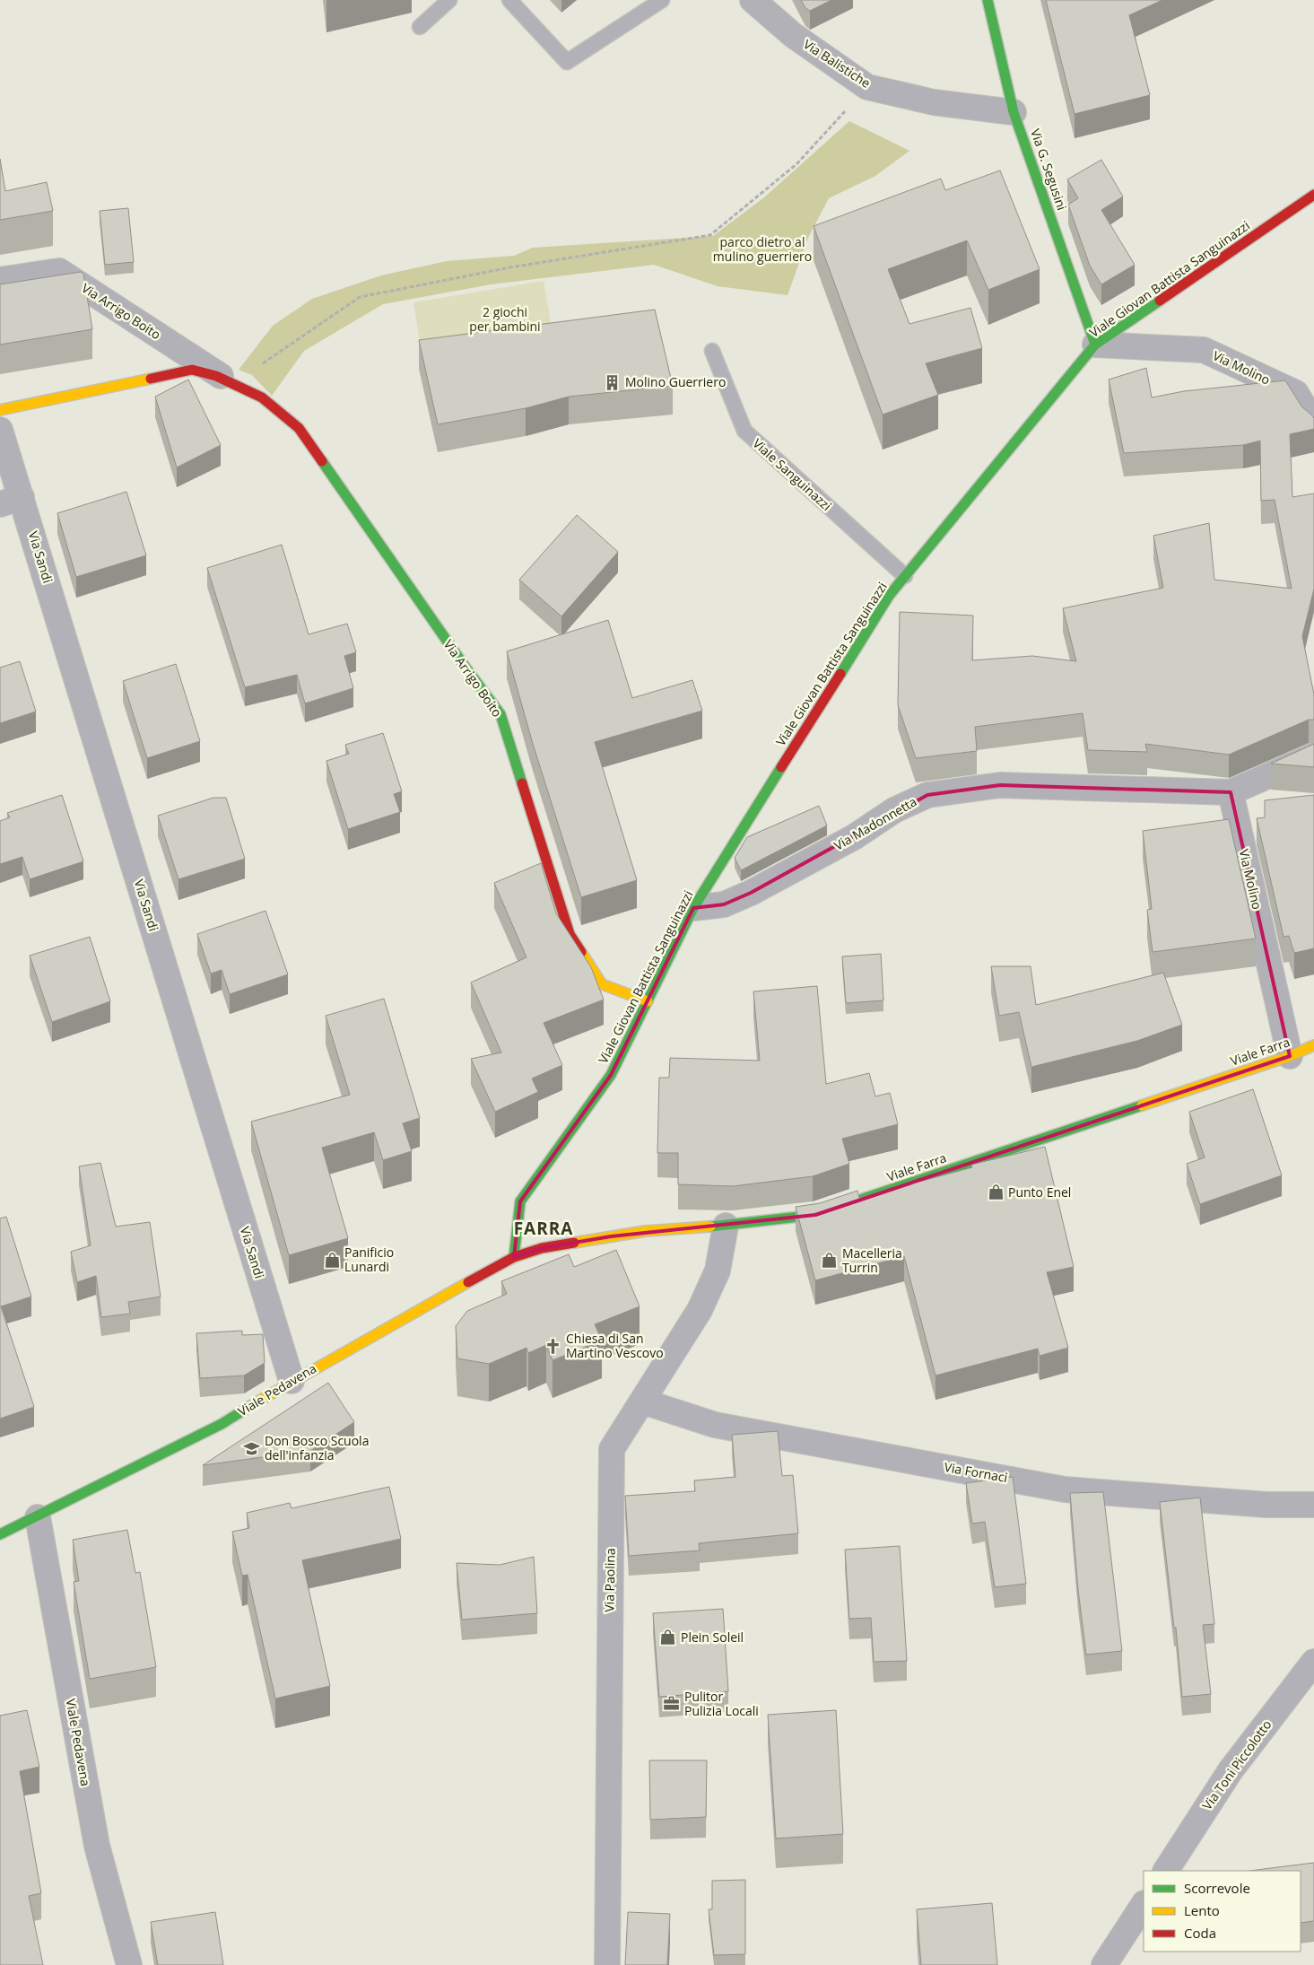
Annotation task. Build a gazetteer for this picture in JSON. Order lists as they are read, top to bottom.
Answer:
{
  "streets": {
    "street": [
      "Via Balistiche",
      "Via G. Segusini",
      "Viale Giovan Battista Sanguinazzi",
      "Via Arrigo Boito",
      "Via Molino",
      "Via Sandi",
      "Via Madonnetta",
      "Viale Farra",
      "Viale Pedavena",
      "Via Fornaci",
      "Via Paolina",
      "Via Toni Piccolotto"
    ],
    "lane": ["Viale Sanguinazzi"]
  },
  "crossings": [
    ["Via Balistiche", "Via G. Segusini"],
    ["Via G. Segusini", "Viale Giovan Battista Sanguinazzi"],
    ["Via G. Segusini", "Via Molino"],
    ["Viale Giovan Battista Sanguinazzi", "Via Arrigo Boito"],
    ["Viale Giovan Battista Sanguinazzi", "Via Molino"],
    ["Viale Giovan Battista Sanguinazzi", "Viale Sanguinazzi"],
    ["Viale Giovan Battista Sanguinazzi", "Via Madonnetta"],
    ["Viale Giovan Battista Sanguinazzi", "Viale Farra"],
    ["Viale Giovan Battista Sanguinazzi", "Viale Pedavena"],
    ["Via Molino", "Via Madonnetta"],
    ["Via Molino", "Viale Farra"],
    ["Via Sandi", "Viale Pedavena"],
    ["Viale Farra", "Viale Pedavena"],
    ["Viale Farra", "Via Paolina"],
    ["Via Fornaci", "Via Paolina"]
  ],
  "districts": ["FARRA"],
  "parks": ["parco dietro al mulino guerriero", "2 giochi per bambini"],
  "places": {
    "building": ["Molino Guerriero"],
    "shop": [
      "Punto Enel",
      "Panificio Lunardi",
      "Macelleria Turrin",
      "Plein Soleil"
    ],
    "church": ["Chiesa di San Martino Vescovo"],
    "school or university": ["Don Bosco Scuola dell'infanzia"],
    "office": ["Pulitor Pulizia Locali"]
  },
  "legend": ["Scorrevole", "Lento", "Coda"]
}
